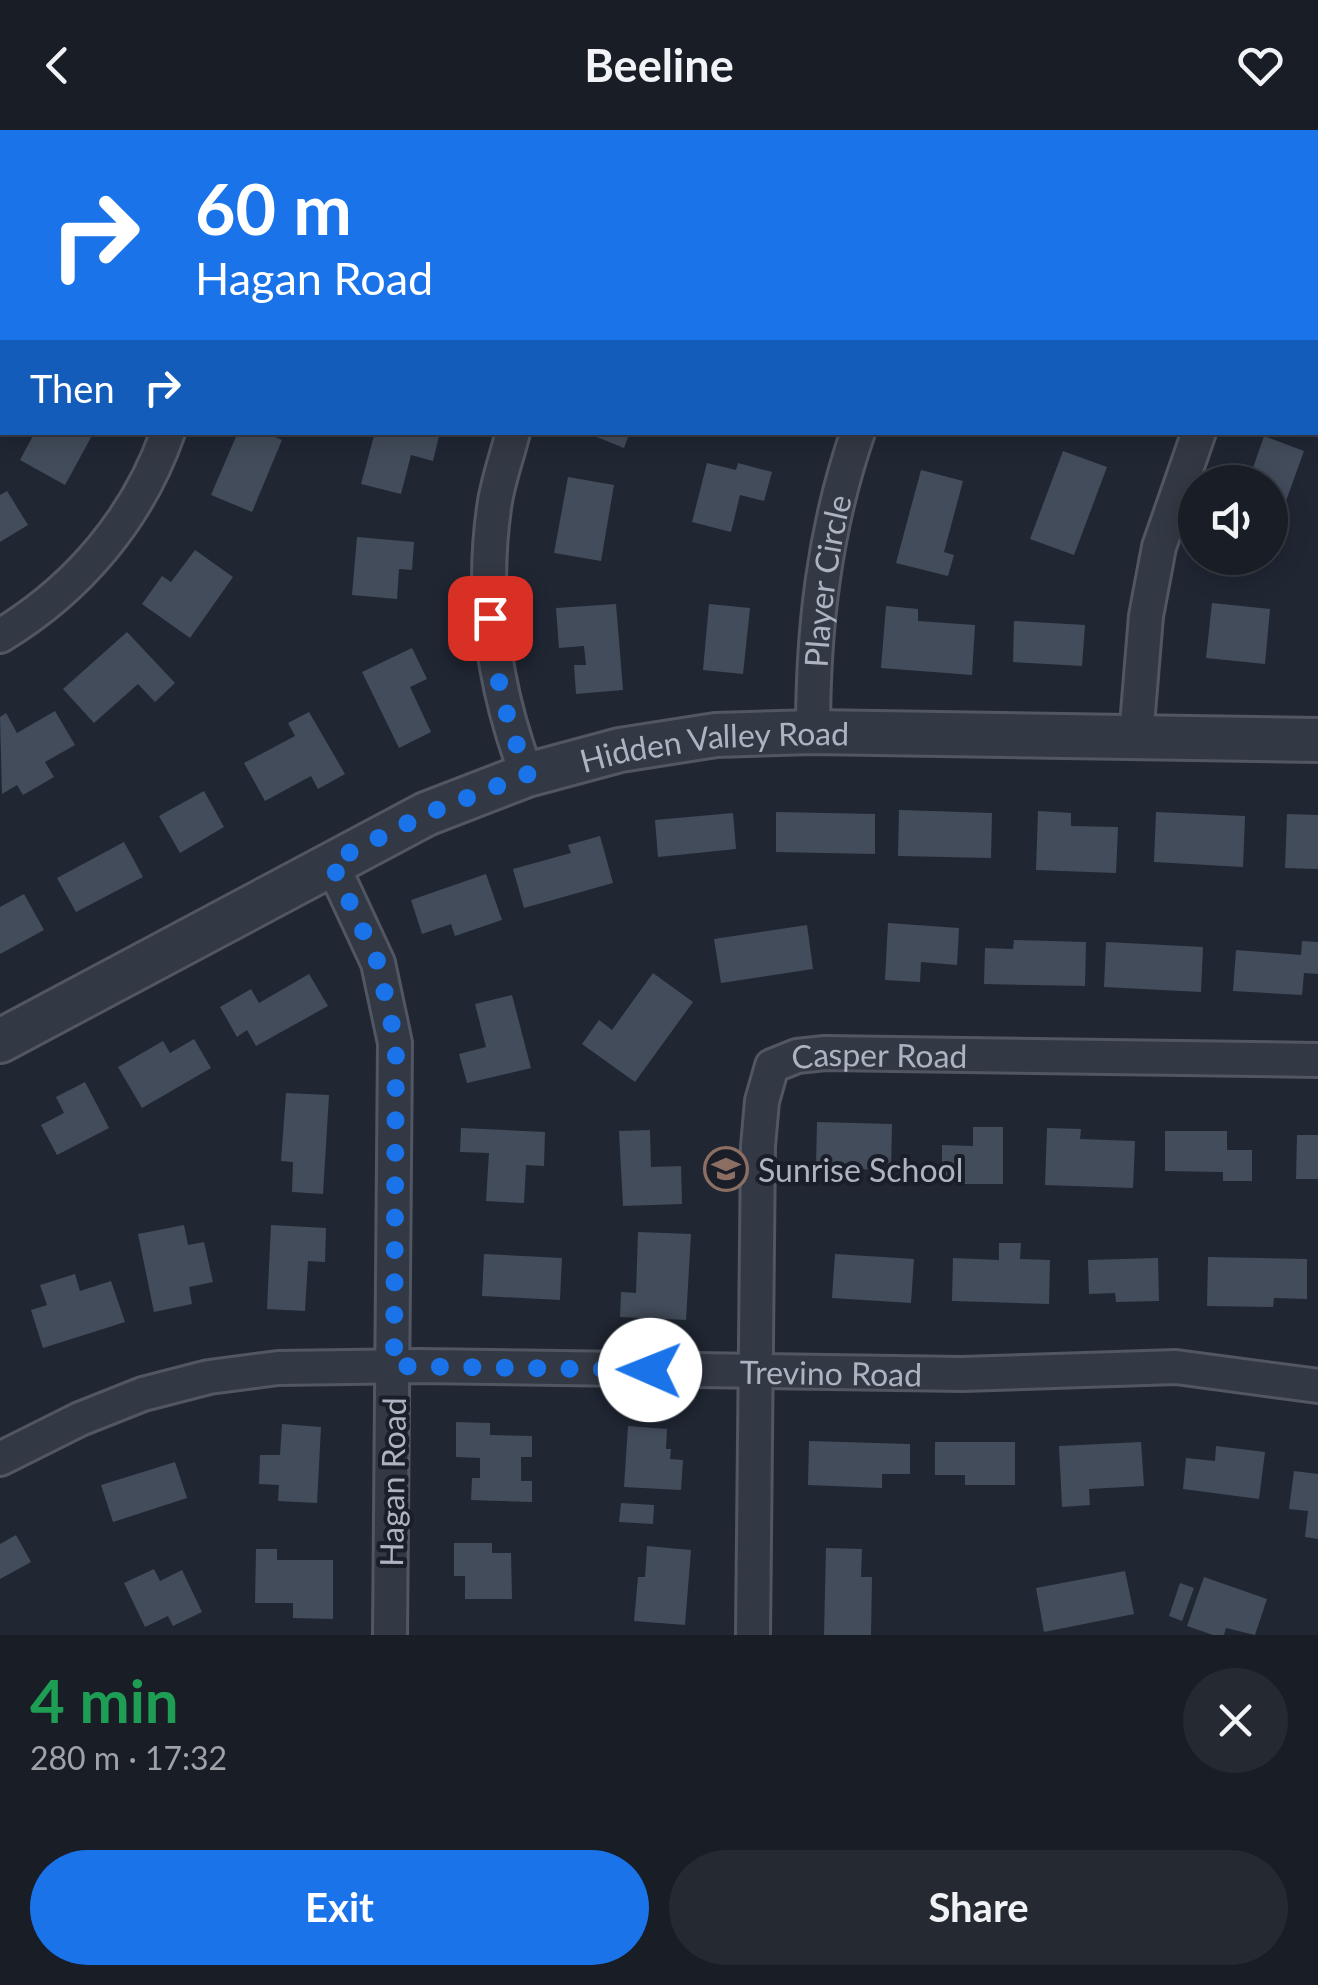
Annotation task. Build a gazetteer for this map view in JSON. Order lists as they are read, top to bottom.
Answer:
{
  "streets": {
    "street": [
      "Player Circle",
      "Hidden Valley Road",
      "Casper Road",
      "Trevino Road",
      "Hagan Road"
    ]
  },
  "crossings": [
    ["Player Circle", "Hidden Valley Road"],
    ["Hidden Valley Road", "Hagan Road"],
    ["Casper Road", "Trevino Road"],
    ["Trevino Road", "Hagan Road"]
  ],
  "places": {
    "school or university": ["Sunrise School"]
  },
  "page": {
    "header": "Beeline",
    "turn": ["60 m", "Hagan Road"],
    "then": "Then",
    "heading": ["4 min", "280 m · 17:32"],
    "buttons": ["Exit", "Share"]
  }
}
